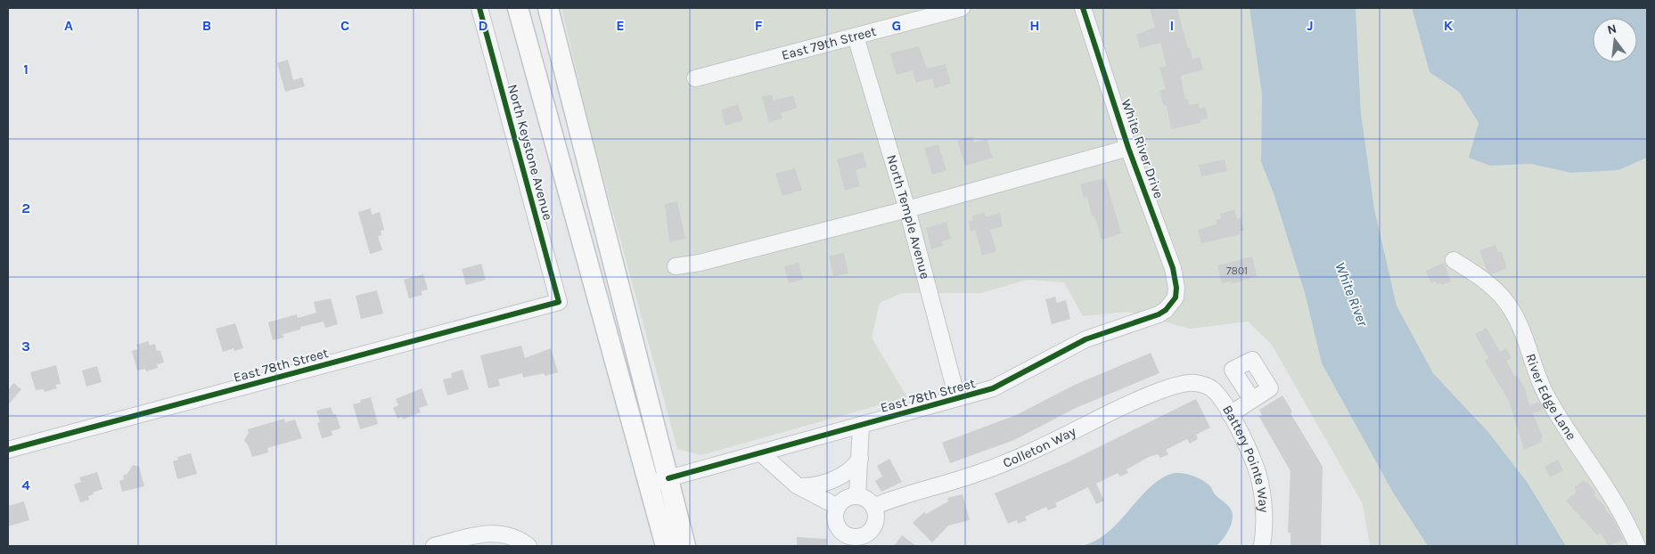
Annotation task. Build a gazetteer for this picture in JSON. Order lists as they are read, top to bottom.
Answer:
{
  "streets": {
    "main road": ["North Keystone Avenue"],
    "street": [
      "East 79th Street",
      "White River Drive",
      "North Temple Avenue",
      "East 78th Street",
      "River Edge Lane",
      "Colleton Way",
      "Battery Pointe Way"
    ]
  },
  "crossings": [
    ["East 79th Street", "North Temple Avenue"],
    ["White River Drive", "East 78th Street"],
    ["North Keystone Avenue", "East 78th Street"],
    ["North Temple Avenue", "East 78th Street"],
    ["Colleton Way", "Battery Pointe Way"]
  ],
  "water": ["White River"],
  "house_numbers": ["7801"],
  "north": "top",
  "grid": {
    "columns": [
      "A",
      "B",
      "C",
      "D",
      "E",
      "F",
      "G",
      "H",
      "I",
      "J",
      "K"
    ],
    "rows": [
      "1",
      "2",
      "3",
      "4"
    ]
  }
}
